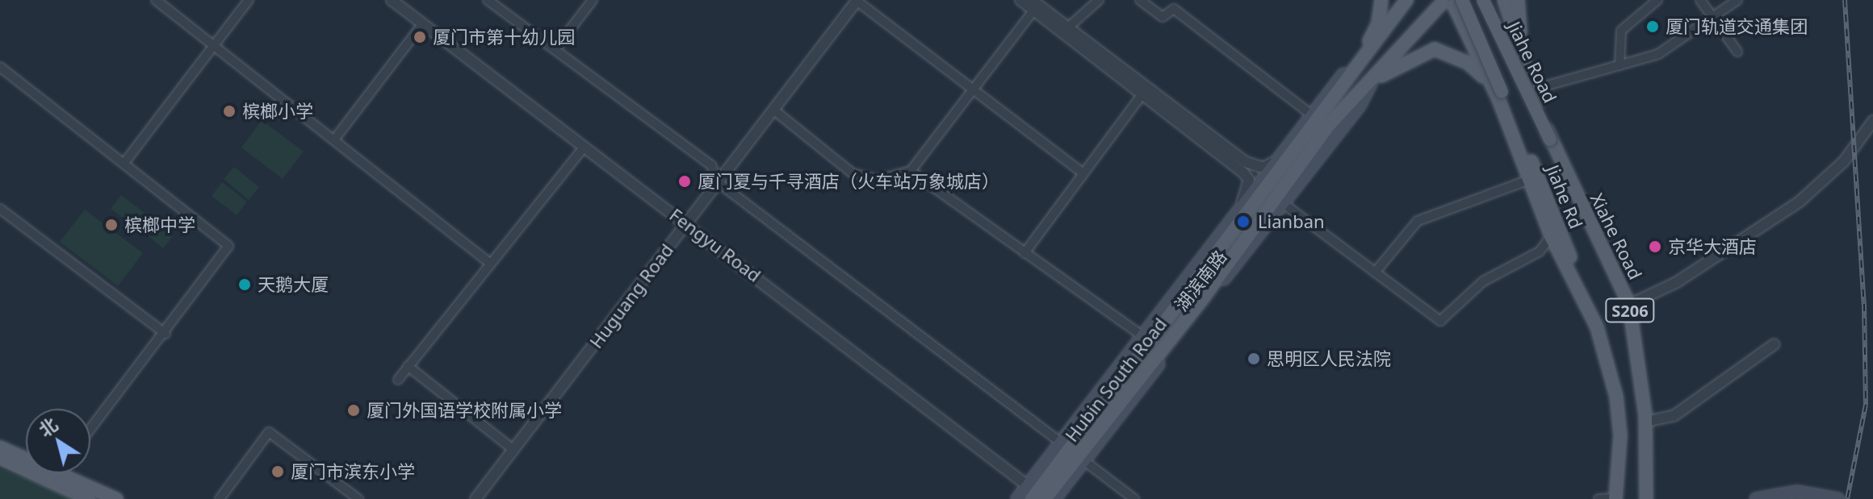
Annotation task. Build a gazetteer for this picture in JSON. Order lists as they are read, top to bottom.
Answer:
{
  "streets": {
    "main road": [
      "Jiahe Road",
      "Jiahe Rd",
      "Xiahe Road",
      "湖滨南路",
      "S206"
    ],
    "street": ["Fengyu Road", "Huguang Road"]
  },
  "crossings": [
    ["Jiahe Road", "Xiahe Road"],
    ["Jiahe Rd", "S206"],
    ["Fengyu Road", "Huguang Road"],
    ["湖滨南路", "S206"]
  ],
  "places": [
    "厦门轨道交通集团",
    "厦门市第十幼儿园",
    "槟榔小学",
    "厦门夏与千寻酒店（火车站万象城店）",
    "Lianban",
    "槟榔中学",
    "京华大酒店",
    "天鹅大厦",
    "思明区人民法院",
    "厦门外国语学校附属小学",
    "厦门市滨东小学"
  ],
  "north": "top left"
}
